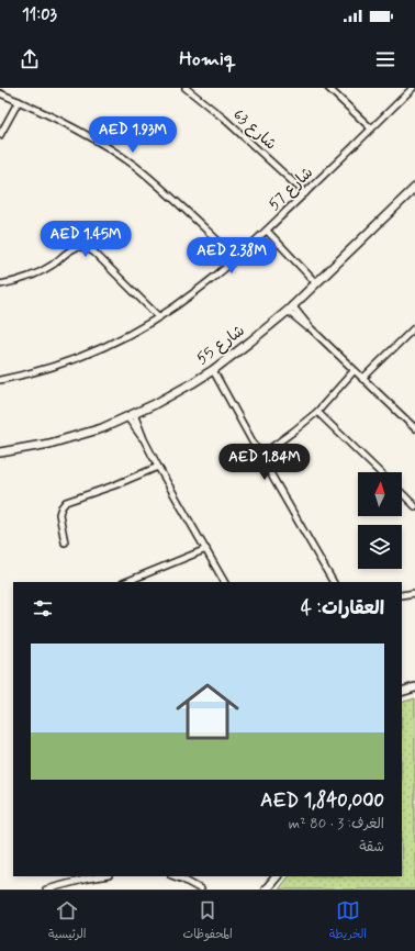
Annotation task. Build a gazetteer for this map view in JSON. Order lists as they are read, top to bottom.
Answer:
{
  "streets": {
    "street": ["شارع 63", "شارع 57", "شارع 55"]
  },
  "crossings": [
    ["شارع 63", "شارع 57"]
  ],
  "north": "top",
  "page": {
    "status": "11:03",
    "header": "Homiq",
    "price": [
      "AED 1.93M",
      "AED 1.45M",
      "AED 2.38M",
      "AED 1.84M"
    ],
    "heading": "العقارات: 4",
    "list": [
      {
        "name": "AED 1,840,000",
        "note": "الغرف: 3 · 80 m² · شقة"
      }
    ],
    "tabs": ["الخريطة", "المحفوظات", "الرئيسية"]
  }
}
